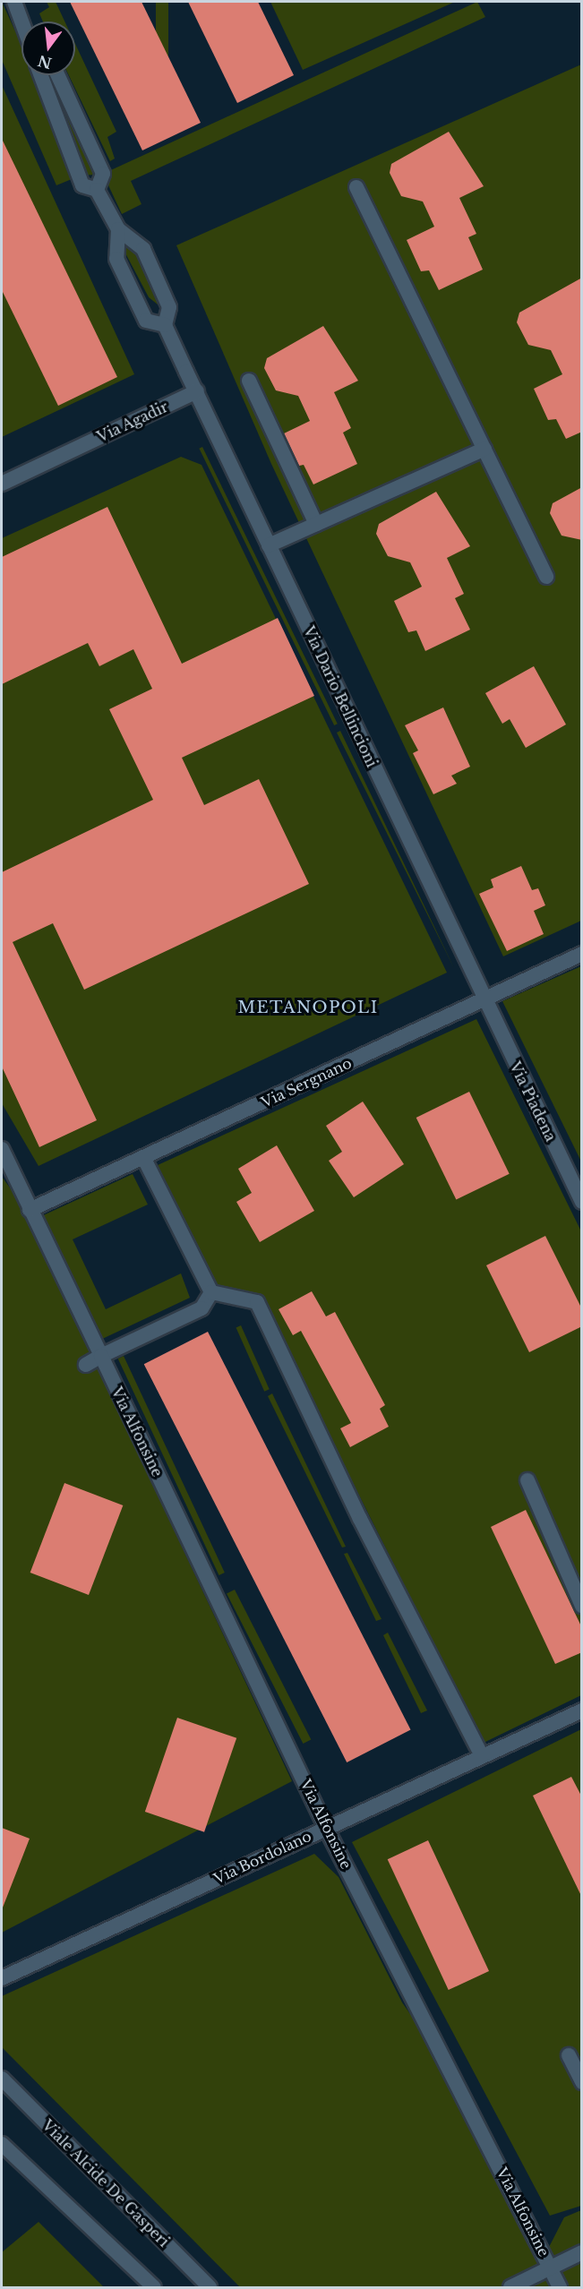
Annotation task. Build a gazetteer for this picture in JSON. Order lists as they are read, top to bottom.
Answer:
{
  "streets": {
    "street": [
      "Via Agadir",
      "Via Dario Bellincioni",
      "Via Sergnano",
      "Via Piadena",
      "Via Alfonsine",
      "Via Bordolano",
      "Viale Alcide De Gasperi"
    ]
  },
  "crossings": [
    ["Via Agadir", "Via Dario Bellincioni"],
    ["Via Dario Bellincioni", "Via Sergnano"],
    ["Via Dario Bellincioni", "Via Piadena"],
    ["Via Sergnano", "Via Piadena"],
    ["Via Sergnano", "Via Alfonsine"],
    ["Via Alfonsine", "Via Bordolano"]
  ],
  "districts": ["METANOPOLI"],
  "north": "bottom"
}
